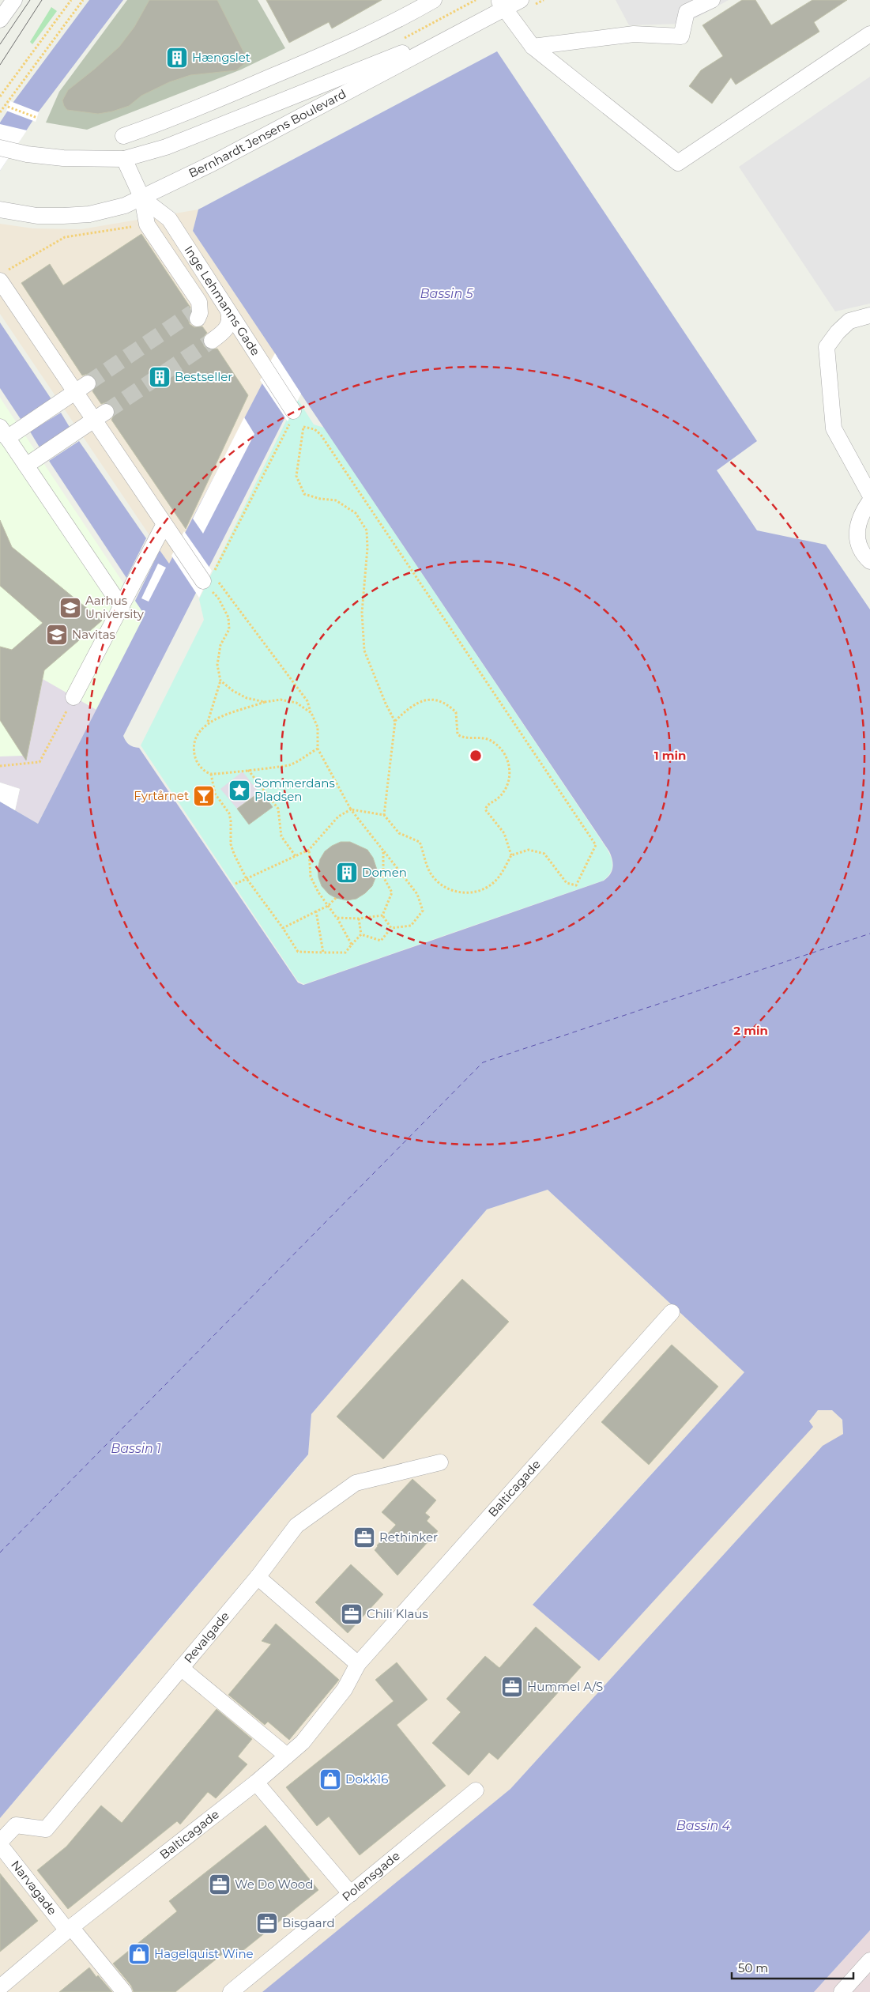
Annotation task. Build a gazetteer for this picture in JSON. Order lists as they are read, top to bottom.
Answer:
{
  "streets": {
    "street": [
      "Bernhardt Jensens Boulevard",
      "Inge Lehmanns Gade",
      "Balticagade",
      "Revalgade",
      "Polensgade",
      "Narvagade"
    ]
  },
  "crossings": [
    ["Bernhardt Jensens Boulevard", "Inge Lehmanns Gade"],
    ["Balticagade", "Narvagade"]
  ],
  "water": ["Bassin 5", "Bassin 1", "Bassin 4"],
  "places": {
    "building": ["Hængslet", "Bestseller", "Domen"],
    "school or university": ["Aarhus University", "Navitas"],
    "place": ["Sommerdans Pladsen"],
    "bar": ["Fyrtårnet"],
    "office": [
      "Rethinker",
      "Chili Klaus",
      "Hummel A/S",
      "We Do Wood",
      "Bisgaard"
    ],
    "shop": ["Dokk16", "Hagelquist Wine"]
  },
  "scale_bar": "50 m",
  "rings": ["1 min", "2 min"]
}
